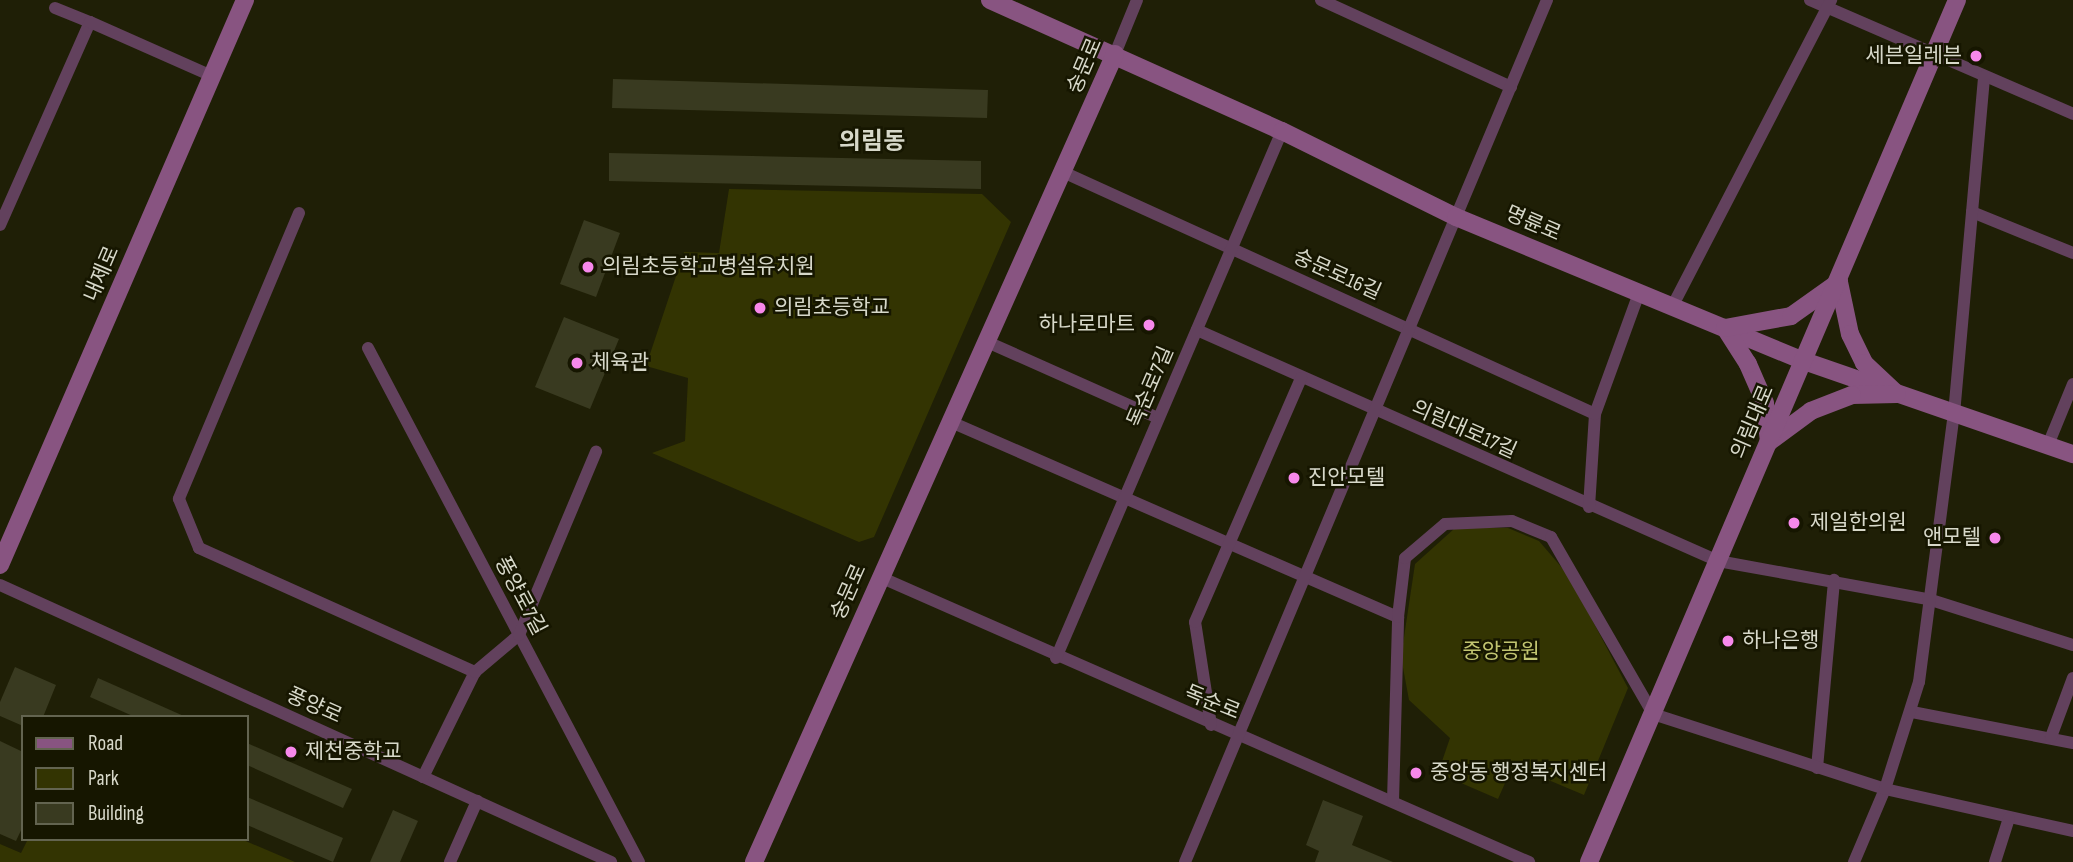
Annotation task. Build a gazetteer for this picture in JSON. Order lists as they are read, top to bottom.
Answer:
{
  "streets": {
    "street": [
      "숭문로",
      "명륜로",
      "내제로",
      "숭문로16길",
      "독순로7길",
      "의림대로",
      "의림대로17길",
      "풍양로7길",
      "독순로",
      "풍양로"
    ]
  },
  "crossings": [
    ["숭문로", "명륜로"],
    ["숭문로", "숭문로16길"],
    ["숭문로", "독순로"],
    ["명륜로", "독순로7길"],
    ["명륜로", "의림대로"],
    ["숭문로16길", "독순로7길"],
    ["독순로7길", "의림대로17길"],
    ["독순로7길", "독순로"],
    ["의림대로", "의림대로17길"]
  ],
  "districts": ["의림동"],
  "parks": ["중앙공원"],
  "places": [
    "세븐일레븐",
    "의림초등학교병설유치원",
    "의림초등학교",
    "하나로마트",
    "체육관",
    "진안모텔",
    "제일한의원",
    "앤모텔",
    "하나은행",
    "제천중학교",
    "중앙동 행정복지센터"
  ],
  "legend": ["Road", "Park", "Building"]
}
